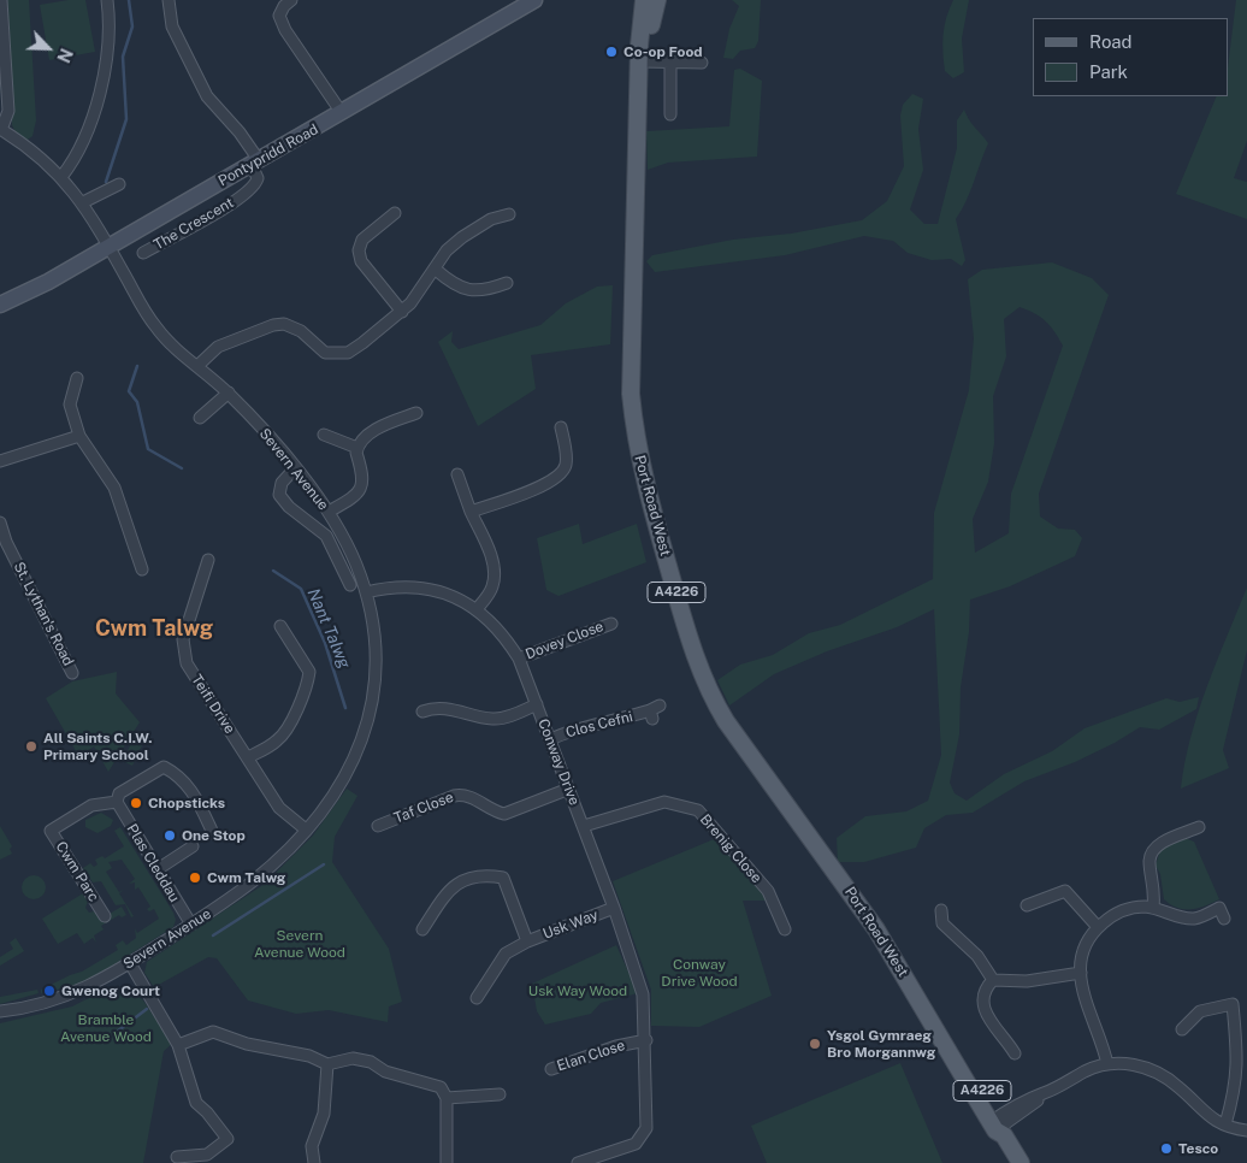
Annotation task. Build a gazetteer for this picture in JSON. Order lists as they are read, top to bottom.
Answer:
{
  "streets": {
    "main road": ["Pontypridd Road", "Port Road West", "A4226"],
    "street": [
      "The Crescent",
      "Severn Avenue",
      "St. Lythan's Road",
      "Dovey Close",
      "Teifi Drive",
      "Clos Cefni",
      "Conway Drive",
      "Taf Close",
      "Brenig Close",
      "Plas Cleddau",
      "Cwm Parc",
      "Usk Way",
      "Elan Close"
    ]
  },
  "crossings": [
    ["Pontypridd Road", "The Crescent"],
    ["Pontypridd Road", "Severn Avenue"],
    ["Severn Avenue", "Teifi Drive"],
    ["Severn Avenue", "Conway Drive"],
    ["Severn Avenue", "Plas Cleddau"],
    ["Dovey Close", "Conway Drive"],
    ["Clos Cefni", "Conway Drive"],
    ["Conway Drive", "Taf Close"],
    ["Conway Drive", "Brenig Close"],
    ["Conway Drive", "Usk Way"],
    ["Conway Drive", "Elan Close"],
    ["Plas Cleddau", "Cwm Parc"]
  ],
  "districts": ["Cwm Talwg"],
  "water": ["Nant Talwg"],
  "parks": [
    "Severn Avenue Wood",
    "Conway Drive Wood",
    "Usk Way Wood",
    "Bramble Avenue Wood"
  ],
  "places": [
    "Co-op Food",
    "All Saints C.I.W. Primary School",
    "Chopsticks",
    "One Stop",
    "Cwm Talwg",
    "Gwenog Court",
    "Ysgol Gymraeg Bro Morgannwg",
    "Tesco"
  ],
  "legend": ["Road", "Park"],
  "north": "bottom right"
}
